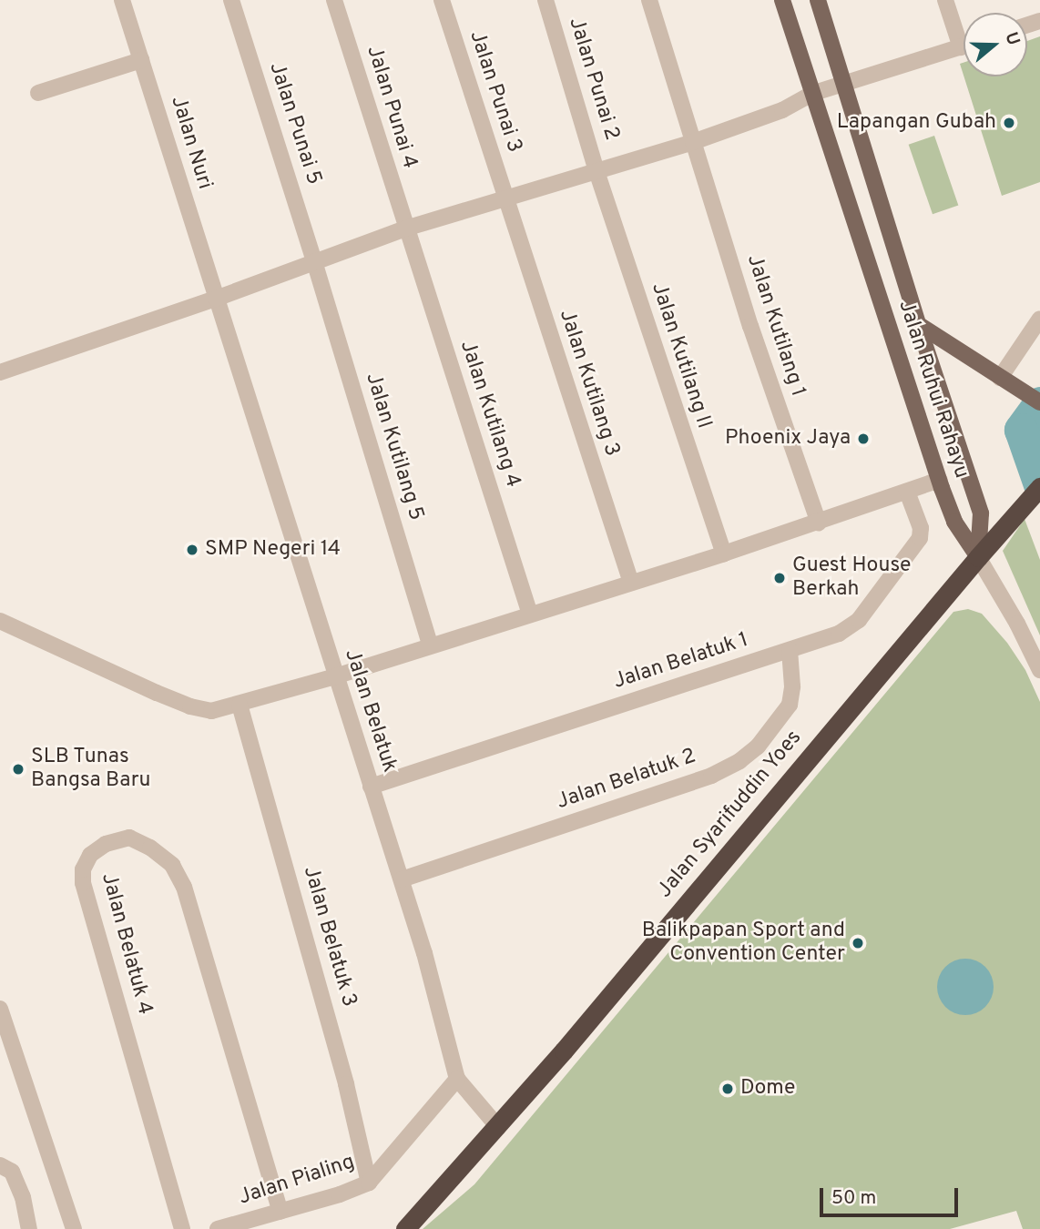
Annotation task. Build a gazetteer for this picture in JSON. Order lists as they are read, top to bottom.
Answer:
{
  "streets": {
    "highway": ["Jalan Syarifuddin Yoes"],
    "main road": ["Jalan Ruhui Rahayu"],
    "street": [
      "Jalan Punai 2",
      "Jalan Punai 3",
      "Jalan Punai 4",
      "Jalan Punai 5",
      "Jalan Nuri",
      "Jalan Kutilang 1",
      "Jalan Kutilang II",
      "Jalan Kutilang 3",
      "Jalan Kutilang 4",
      "Jalan Kutilang 5",
      "Jalan Belatuk 1",
      "Jalan Belatuk",
      "Jalan Belatuk 2",
      "Jalan Belatuk 3",
      "Jalan Belatuk 4",
      "Jalan Pialing"
    ]
  },
  "crossings": [
    ["Jalan Punai 2", "Jalan Kutilang II"],
    ["Jalan Punai 3", "Jalan Kutilang 3"],
    ["Jalan Punai 4", "Jalan Kutilang 4"],
    ["Jalan Punai 5", "Jalan Kutilang 5"],
    ["Jalan Nuri", "Jalan Belatuk"],
    ["Jalan Ruhui Rahayu", "Jalan Syarifuddin Yoes"],
    ["Jalan Belatuk 1", "Jalan Belatuk"],
    ["Jalan Belatuk 1", "Jalan Belatuk 2"],
    ["Jalan Belatuk", "Jalan Belatuk 2"],
    ["Jalan Belatuk", "Jalan Syarifuddin Yoes"],
    ["Jalan Belatuk", "Jalan Pialing"],
    ["Jalan Belatuk 3", "Jalan Pialing"],
    ["Jalan Belatuk 4", "Jalan Pialing"]
  ],
  "places": [
    "Lapangan Gubah",
    "Phoenix Jaya",
    "SMP Negeri 14",
    "Guest House Berkah",
    "SLB Tunas Bangsa Baru",
    "Balikpapan Sport and Convention Center",
    "Dome"
  ],
  "scale_bar": "50 m",
  "north": "right"
}
